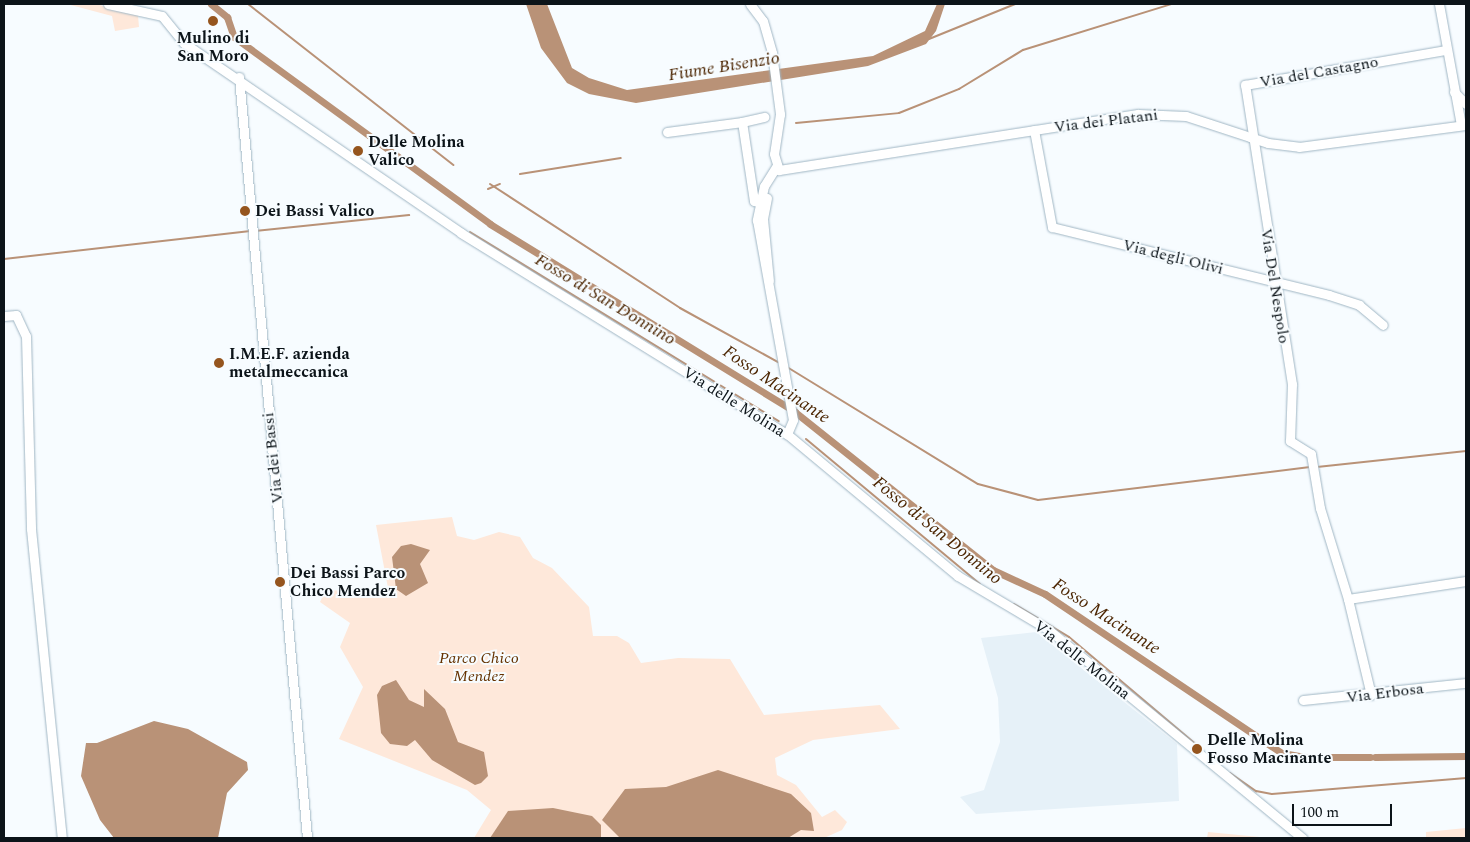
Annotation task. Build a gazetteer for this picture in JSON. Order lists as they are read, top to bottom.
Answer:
{
  "streets": {
    "street": [
      "Via del Castagno",
      "Via dei Platani",
      "Via degli Olivi",
      "Via Del Nespolo",
      "Via delle Molina",
      "Via dei Bassi",
      "Via Erbosa"
    ]
  },
  "crossings": [
    ["Via del Castagno", "Via dei Platani"],
    ["Via del Castagno", "Via Del Nespolo"],
    ["Via dei Platani", "Via degli Olivi"],
    ["Via dei Platani", "Via Del Nespolo"],
    ["Via degli Olivi", "Via Del Nespolo"],
    ["Via delle Molina", "Via dei Bassi"]
  ],
  "water": ["Fiume Bisenzio", "Fosso di San Donnino", "Fosso Macinante"],
  "parks": ["Parco Chico Mendez"],
  "places": [
    "Mulino di San Moro",
    "Delle Molina Valico",
    "Dei Bassi Valico",
    "I.M.E.F. azienda metalmeccanica",
    "Dei Bassi Parco Chico Mendez",
    "Delle Molina Fosso Macinante"
  ],
  "scale_bar": "100 m"
}
